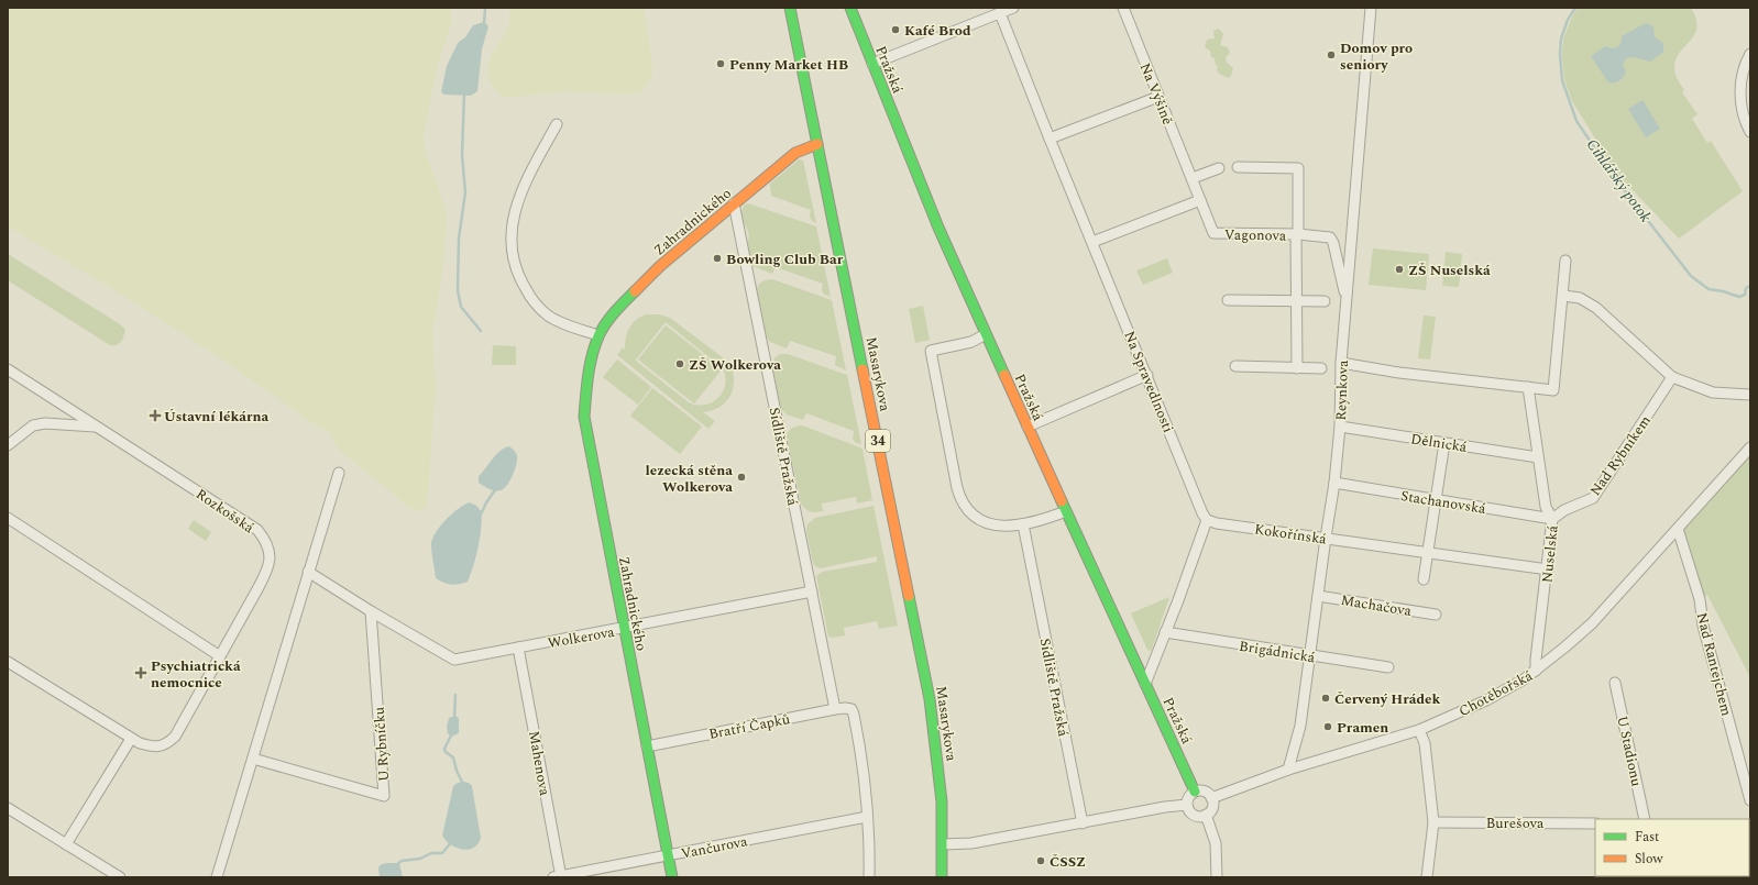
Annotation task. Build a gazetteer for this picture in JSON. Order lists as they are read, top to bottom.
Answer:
{
  "streets": {
    "street": [
      "Pražská",
      "Na Výšině",
      "Zahradnického",
      "Vagonova",
      "Masarykova",
      "Na Spravedlnosti",
      "Reynkova",
      "34",
      "Dělnická",
      "Nad Rybníkem",
      "Sídliště Pražská",
      "Stachanovská",
      "Rozkošská",
      "Kokořínská",
      "Nuselská",
      "Machačova",
      "Wolkerova",
      "Brigádnická",
      "Nad Rantejchem",
      "Chotěbořská",
      "Bratří Čapků",
      "U Rybníčku",
      "U Stadionu",
      "Mahenova",
      "Burešova",
      "Vančurova"
    ]
  },
  "crossings": [
    ["Pražská", "Chotěbořská"],
    ["Na Výšině", "Vagonova"],
    ["Zahradnického", "Masarykova"],
    ["Zahradnického", "Sídliště Pražská"],
    ["Zahradnického", "Wolkerova"],
    ["Zahradnického", "Bratří Čapků"],
    ["Zahradnického", "Vančurova"],
    ["Vagonova", "Reynkova"],
    ["Na Spravedlnosti", "Kokořínská"],
    ["Reynkova", "Dělnická"],
    ["Reynkova", "Stachanovská"],
    ["Reynkova", "Kokořínská"],
    ["Reynkova", "Machačova"],
    ["Reynkova", "Brigádnická"],
    ["Reynkova", "Chotěbořská"],
    ["Dělnická", "Nuselská"],
    ["Nad Rybníkem", "Stachanovská"],
    ["Nad Rybníkem", "Nuselská"],
    ["Sídliště Pražská", "Wolkerova"],
    ["Sídliště Pražská", "Bratří Čapků"],
    ["Stachanovská", "Nuselská"],
    ["Kokořínská", "Nuselská"],
    ["Nuselská", "Chotěbořská"],
    ["Wolkerova", "U Rybníčku"],
    ["Wolkerova", "Mahenova"],
    ["Nad Rantejchem", "Chotěbořská"],
    ["Bratří Čapků", "Vančurova"],
    ["Mahenova", "Vančurova"]
  ],
  "water": ["Cihlářský potok"],
  "places": {
    "other": [
      "Kafé Brod",
      "Domov pro seniory",
      "Penny Market HB",
      "Bowling Club Bar",
      "ZŠ Nuselská",
      "ZŠ Wolkerova",
      "lezecká stěna Wolkerova",
      "Červený Hrádek",
      "Pramen",
      "ČSSZ"
    ],
    "health": ["Ústavní lékárna", "Psychiatrická nemocnice"]
  },
  "legend": ["Fast", "Slow"]
}
